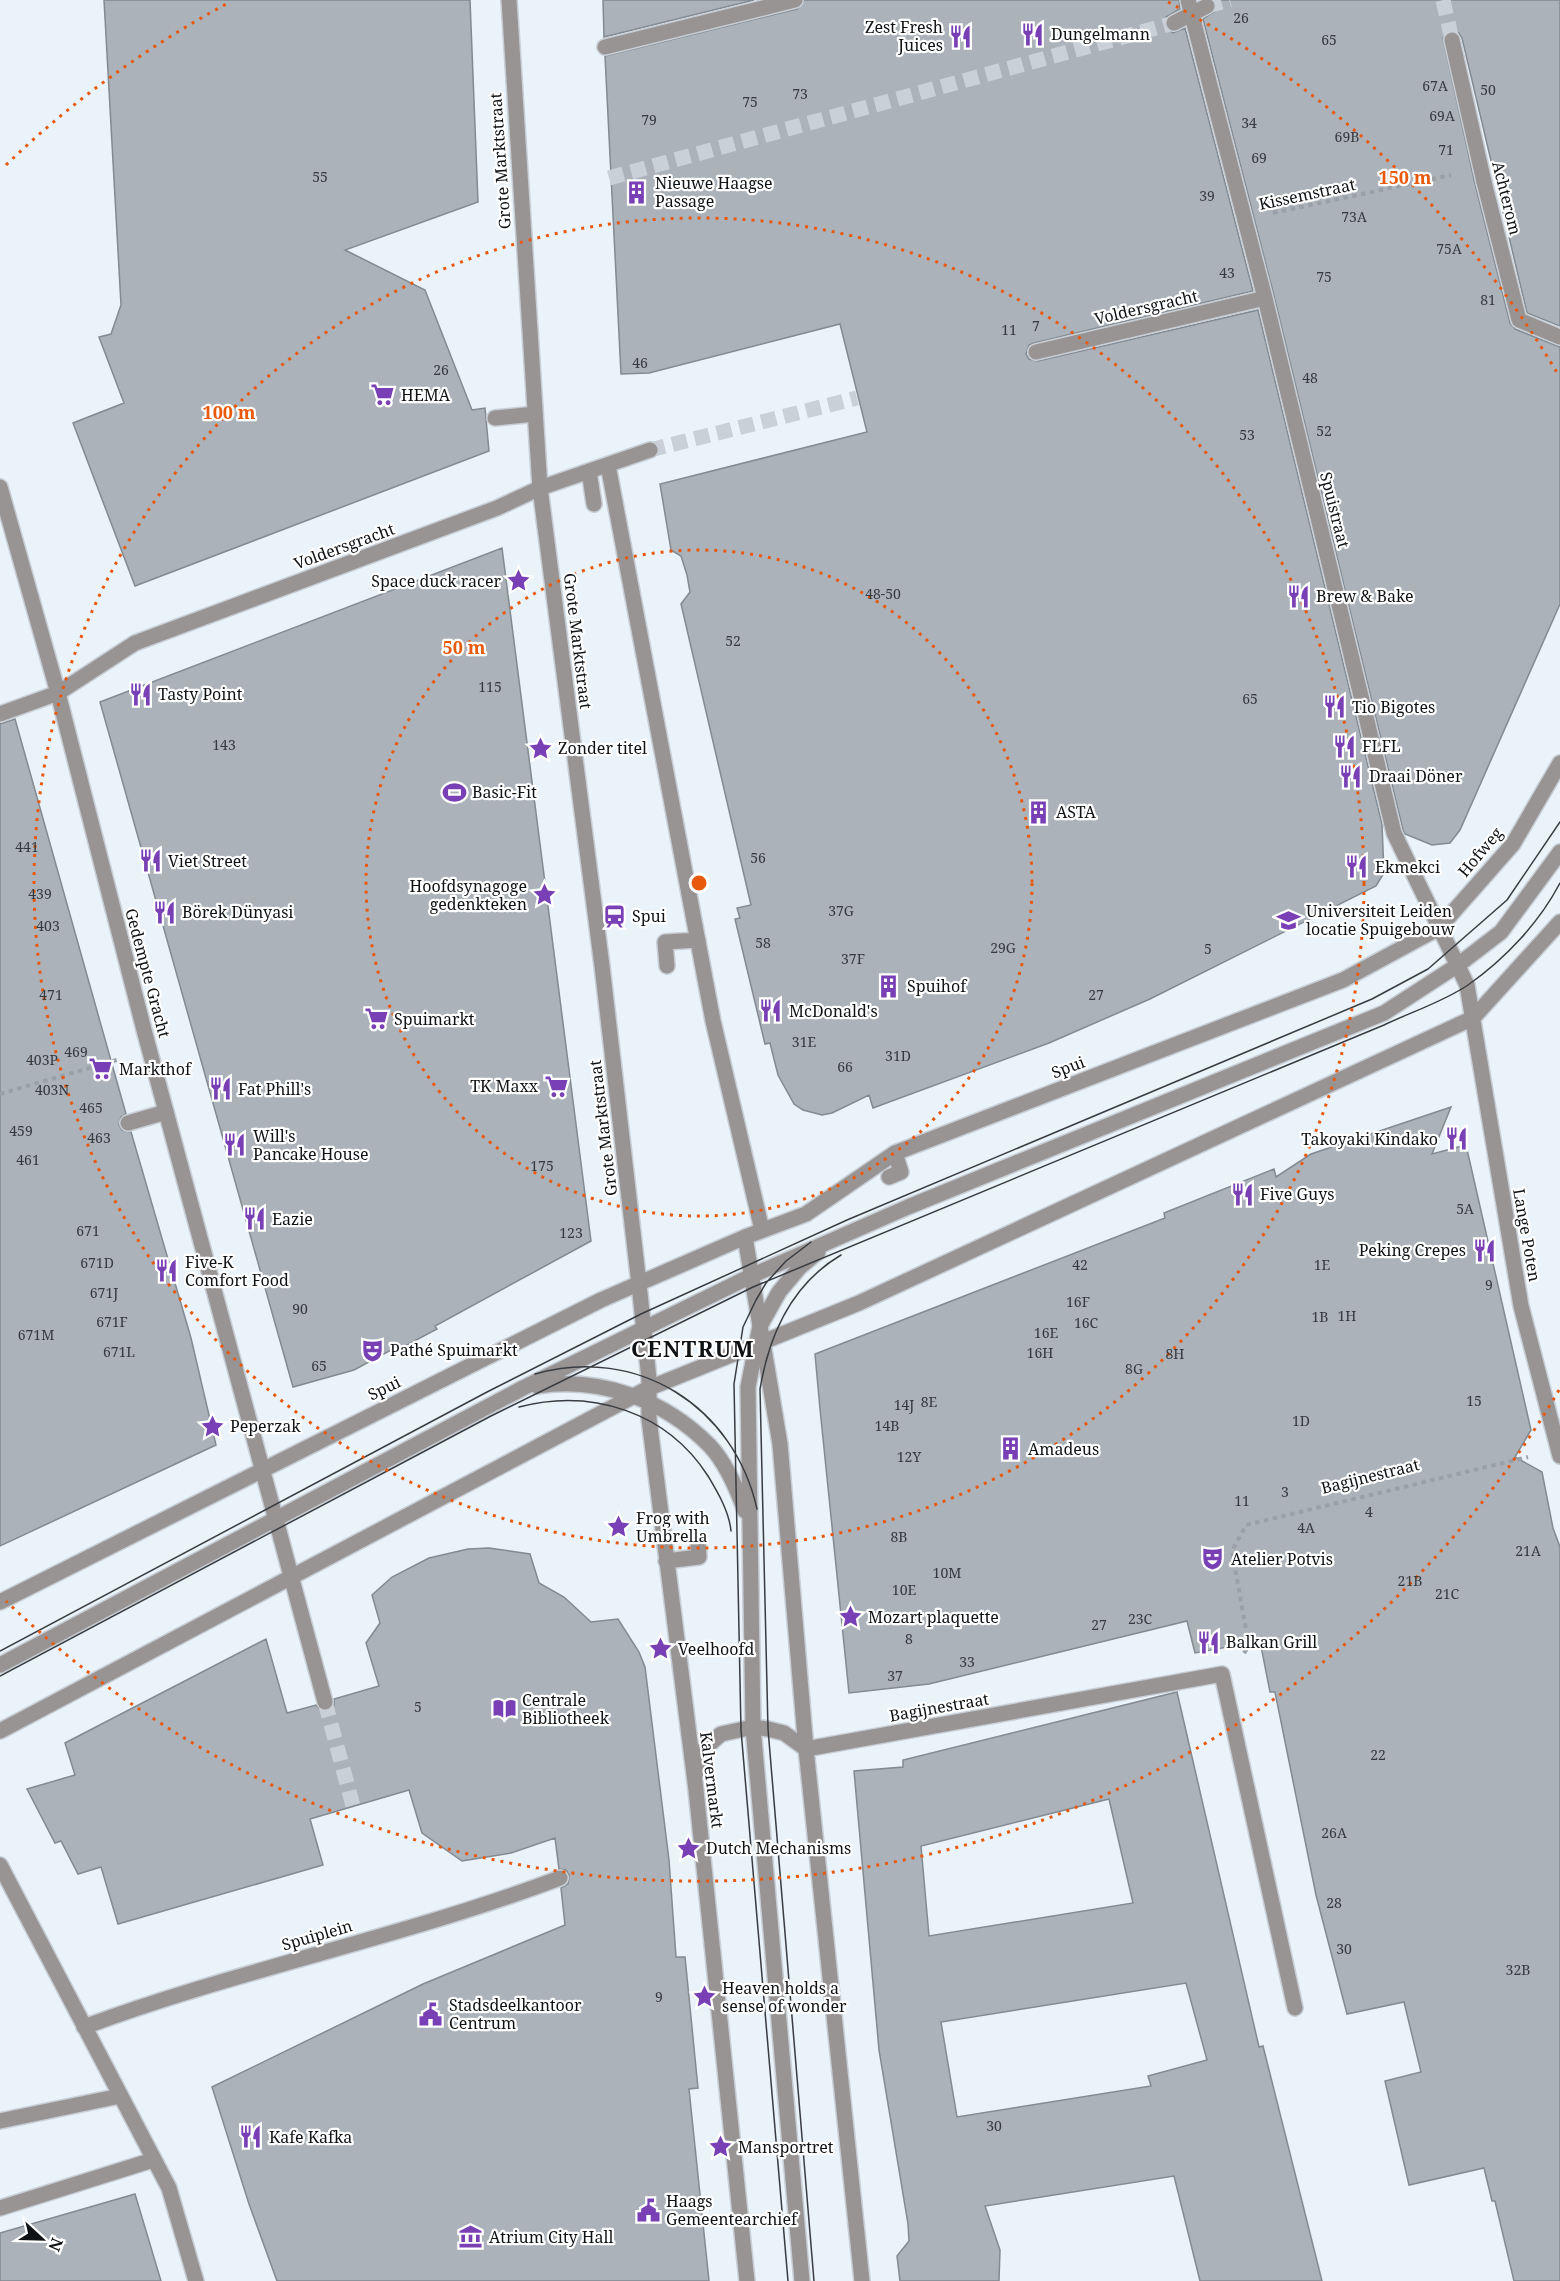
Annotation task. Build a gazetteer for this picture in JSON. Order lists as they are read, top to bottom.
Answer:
{
  "streets": {
    "street": [
      "Grote Marktstraat",
      "Achterom",
      "Voldersgracht",
      "Spuistraat",
      "Hofweg",
      "Gedempte Gracht",
      "Spui",
      "Lange Poten",
      "Bagijnestraat",
      "Kalvermarkt",
      "Spuiplein"
    ],
    "path": ["Kissemstraat"]
  },
  "crossings": [
    ["Grote Marktstraat", "Voldersgracht"],
    ["Grote Marktstraat", "Spui"],
    ["Grote Marktstraat", "Kalvermarkt"],
    ["Kissemstraat", "Achterom"],
    ["Kissemstraat", "Spuistraat"],
    ["Voldersgracht", "Spuistraat"],
    ["Voldersgracht", "Gedempte Gracht"],
    ["Spuistraat", "Hofweg"],
    ["Spuistraat", "Spui"],
    ["Spuistraat", "Lange Poten"],
    ["Hofweg", "Spui"],
    ["Gedempte Gracht", "Spui"],
    ["Spui", "Kalvermarkt"],
    ["Lange Poten", "Bagijnestraat"]
  ],
  "districts": ["CENTRUM"],
  "places": {
    "restaurant": [
      "Dungelmann",
      "Zest Fresh Juices",
      "Brew & Bake",
      "Tasty Point",
      "Tio Bigotes",
      "FLFL",
      "Draai Döner",
      "Viet Street",
      "Ekmekci",
      "Börek Dünyasi",
      "McDonald's",
      "Fat Phill's",
      "Takoyaki Kindako",
      "Will's Pancake House",
      "Five Guys",
      "Eazie",
      "Peking Crepes",
      "Five-K Comfort Food",
      "Balkan Grill",
      "Kafe Kafka"
    ],
    "building": [
      "Nieuwe Haagse Passage",
      "ASTA",
      "Spuihof",
      "Amadeus"
    ],
    "supermarket": [
      "HEMA",
      "Spuimarkt",
      "Markthof",
      "TK Maxx"
    ],
    "place": [
      "Space duck racer",
      "Zonder titel",
      "Hoofdsynagoge gedenkteken",
      "Peperzak",
      "Frog with Umbrella",
      "Mozart plaquette",
      "Veelhoofd",
      "Dutch Mechanisms",
      "Heaven holds a sense of wonder",
      "Mansportret"
    ],
    "sports": ["Basic-Fit"],
    "station": ["Spui"],
    "school or university": ["Universiteit Leiden locatie Spuigebouw"],
    "theatre": ["Pathé Spuimarkt", "Atelier Potvis"],
    "library": ["Centrale Bibliotheek"],
    "public building": ["Stadsdeelkantoor Centrum", "Haags Gemeentearchief"],
    "museum": ["Atrium City Hall"]
  },
  "house_numbers": [
    "26",
    "65",
    "67A",
    "50",
    "73",
    "75",
    "69A",
    "79",
    "34",
    "69B",
    "71",
    "69",
    "55",
    "39",
    "73A",
    "75A",
    "43",
    "75",
    "81",
    "7",
    "11",
    "46",
    "26",
    "48",
    "52",
    "53",
    "48-50",
    "52",
    "115",
    "65",
    "143",
    "441",
    "56",
    "439",
    "37G",
    "403",
    "58",
    "29G",
    "5",
    "37F",
    "471",
    "27",
    "31E",
    "469",
    "31D",
    "403P",
    "66",
    "403N",
    "465",
    "459",
    "463",
    "461",
    "175",
    "5A",
    "671",
    "123",
    "671D",
    "42",
    "1E",
    "9",
    "671J",
    "16F",
    "90",
    "1H",
    "1B",
    "671F",
    "16C",
    "16E",
    "671M",
    "671L",
    "16H",
    "8H",
    "65",
    "8G",
    "15",
    "8E",
    "14J",
    "1D",
    "14B",
    "12Y",
    "3",
    "11",
    "4",
    "4A",
    "8B",
    "21A",
    "10M",
    "21B",
    "10E",
    "21C",
    "23C",
    "27",
    "8",
    "33",
    "37",
    "5",
    "22",
    "26A",
    "28",
    "30",
    "32B",
    "9",
    "30"
  ],
  "north": "right",
  "rings": ["150 m", "100 m", "50 m"]
}
